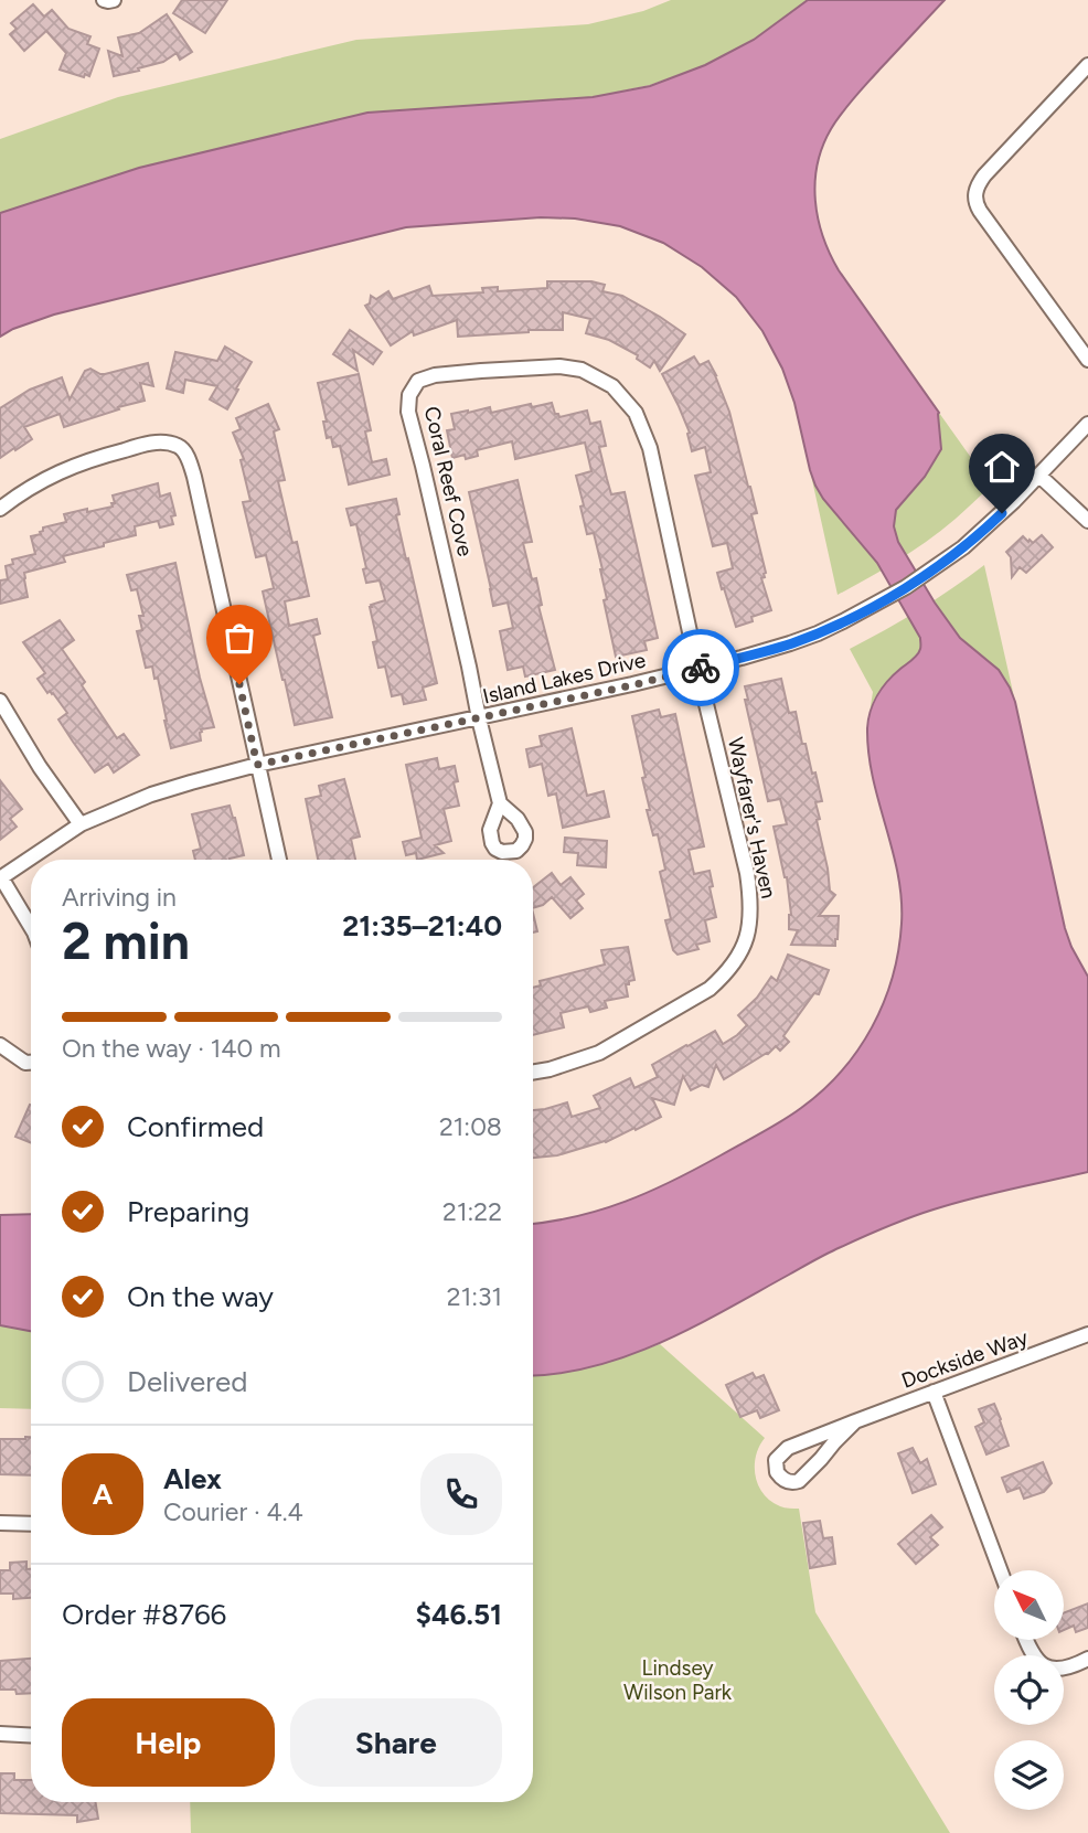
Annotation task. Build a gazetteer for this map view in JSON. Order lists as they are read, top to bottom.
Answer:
{
  "streets": {
    "street": [
      "Coral Reef Cove",
      "Island Lakes Drive",
      "Wayfarer's Haven",
      "Dockside Way"
    ]
  },
  "crossings": [
    ["Coral Reef Cove", "Island Lakes Drive"],
    ["Coral Reef Cove", "Wayfarer's Haven"],
    ["Island Lakes Drive", "Wayfarer's Haven"]
  ],
  "parks": ["Lindsey Wilson Park"],
  "north": "top left",
  "page": {
    "heading": ["2 min", "Arriving in", "21:35–21:40"],
    "panel": [
      "Alex",
      "Courier · 4.4",
      "Order #8766",
      "$46.51"
    ],
    "bar": "On the way · 140 m",
    "list": [
      ["Confirmed", "21:08"],
      ["Preparing", "21:22"],
      ["On the way", "21:31"],
      "Delivered"
    ],
    "round": "A",
    "buttons": ["Help", "Share"]
  }
}
